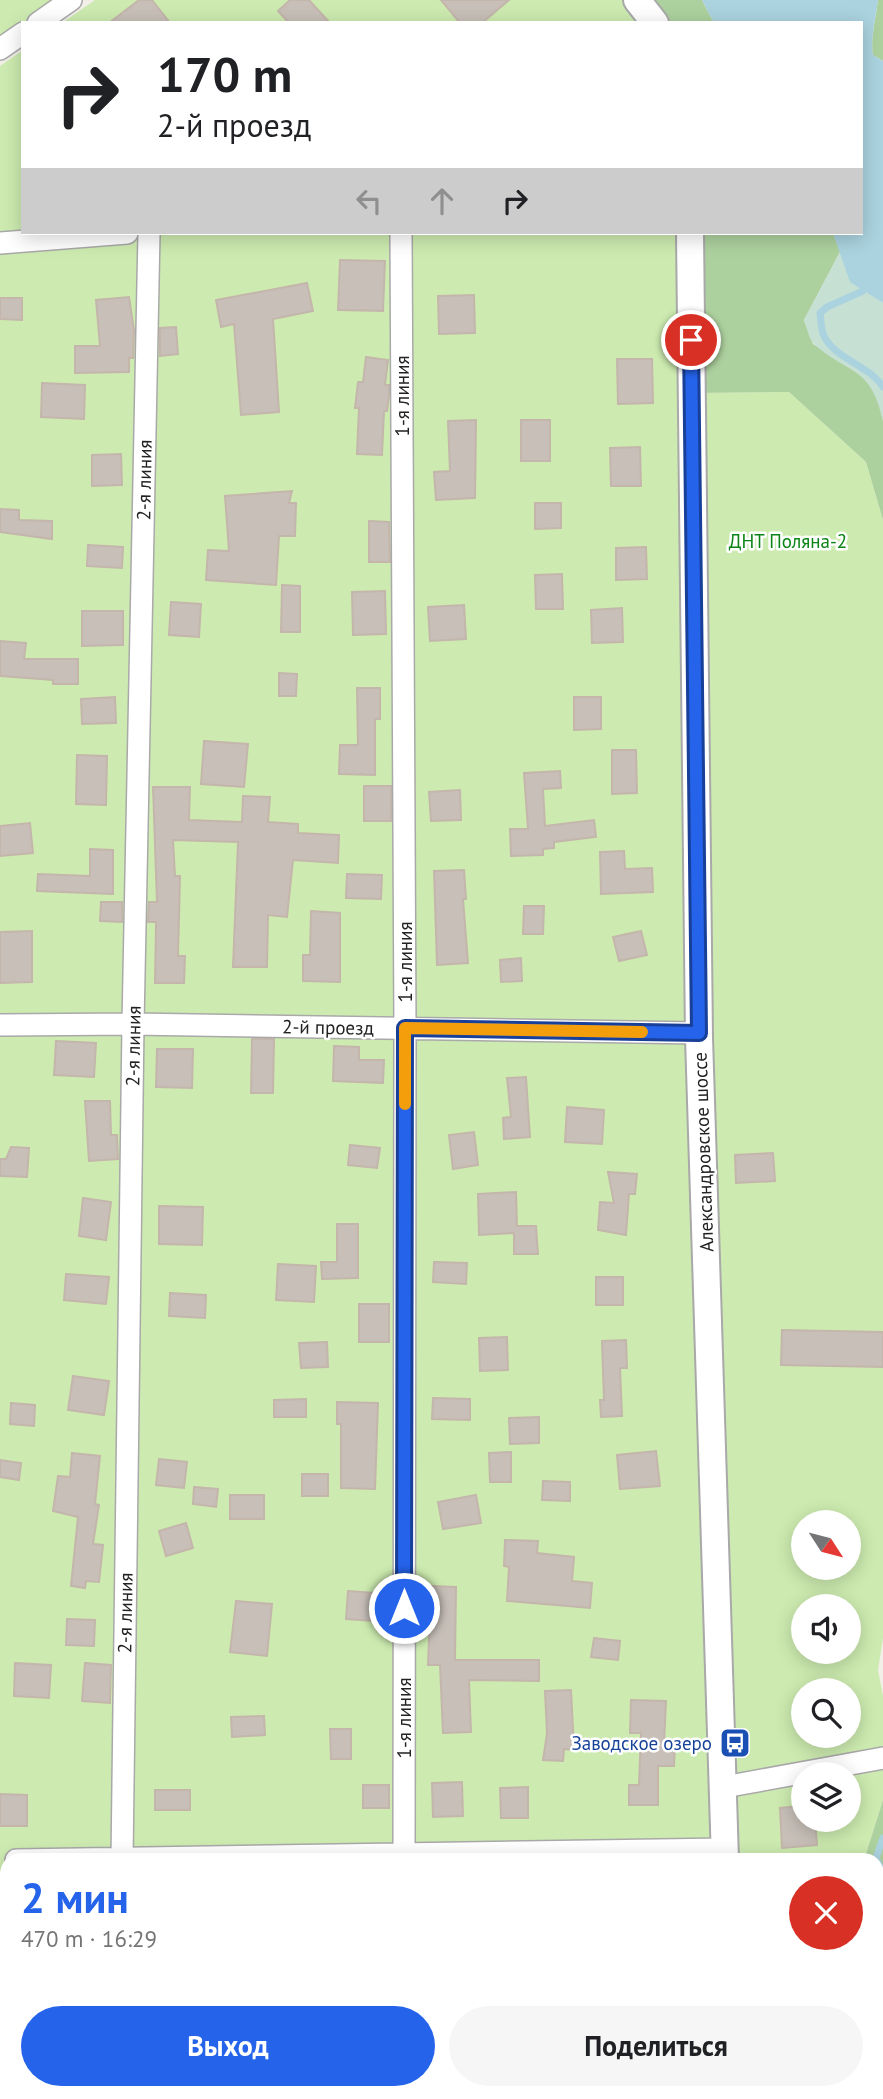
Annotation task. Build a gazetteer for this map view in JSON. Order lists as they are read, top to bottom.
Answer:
{
  "streets": {
    "street": [
      "1-я линия",
      "2-я линия",
      "2-й проезд",
      "Александровское шоссе"
    ]
  },
  "crossings": [
    ["1-я линия", "2-й проезд"],
    ["2-я линия", "2-й проезд"],
    ["2-й проезд", "Александровское шоссе"]
  ],
  "parks": ["ДНТ Поляна-2"],
  "places": {
    "bus stop": ["Заводское озеро"]
  },
  "north": "bottom right",
  "page": {
    "turn": ["170 m", "2-й проезд"],
    "heading": ["2 мин", "470 m · 16:29"],
    "buttons": ["Выход", "Поделиться"]
  }
}
